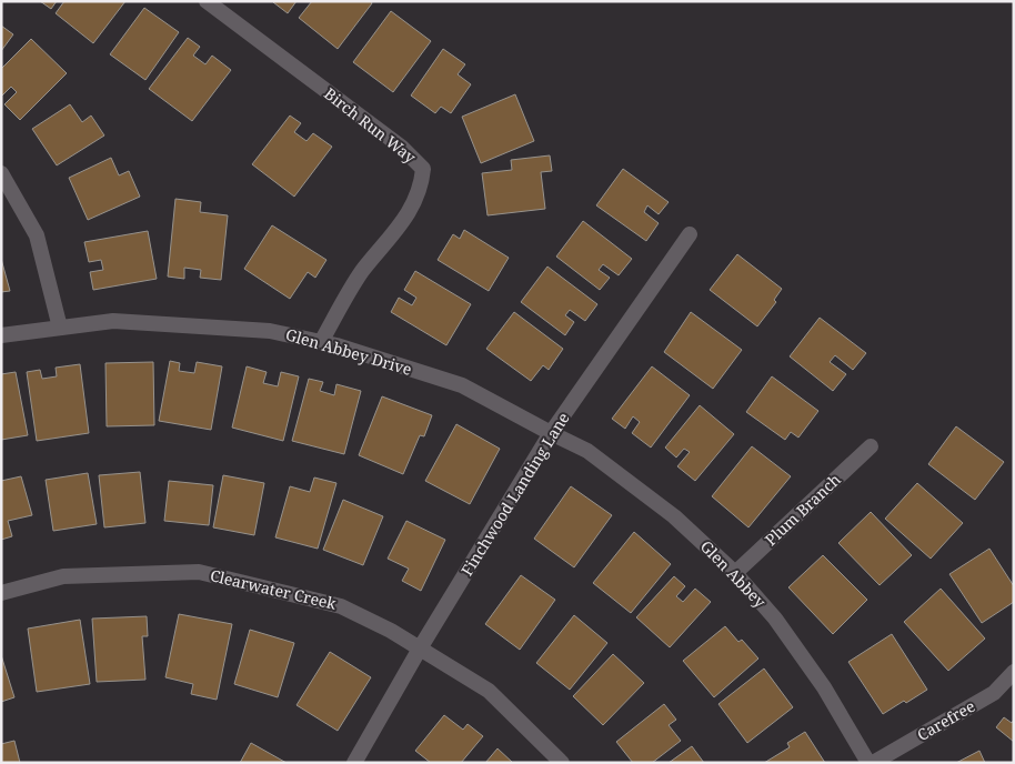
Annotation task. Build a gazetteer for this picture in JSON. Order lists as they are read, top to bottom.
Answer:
{
  "streets": {
    "street": [
      "Birch Run Way",
      "Glen Abbey Drive",
      "Finchwood Landing Lane",
      "Plum Branch",
      "Glen Abbey",
      "Clearwater Creek",
      "Carefree"
    ]
  },
  "crossings": [
    ["Birch Run Way", "Glen Abbey Drive"],
    ["Glen Abbey Drive", "Finchwood Landing Lane"],
    ["Glen Abbey Drive", "Glen Abbey"],
    ["Finchwood Landing Lane", "Glen Abbey"],
    ["Finchwood Landing Lane", "Clearwater Creek"],
    ["Plum Branch", "Glen Abbey"]
  ]
}
